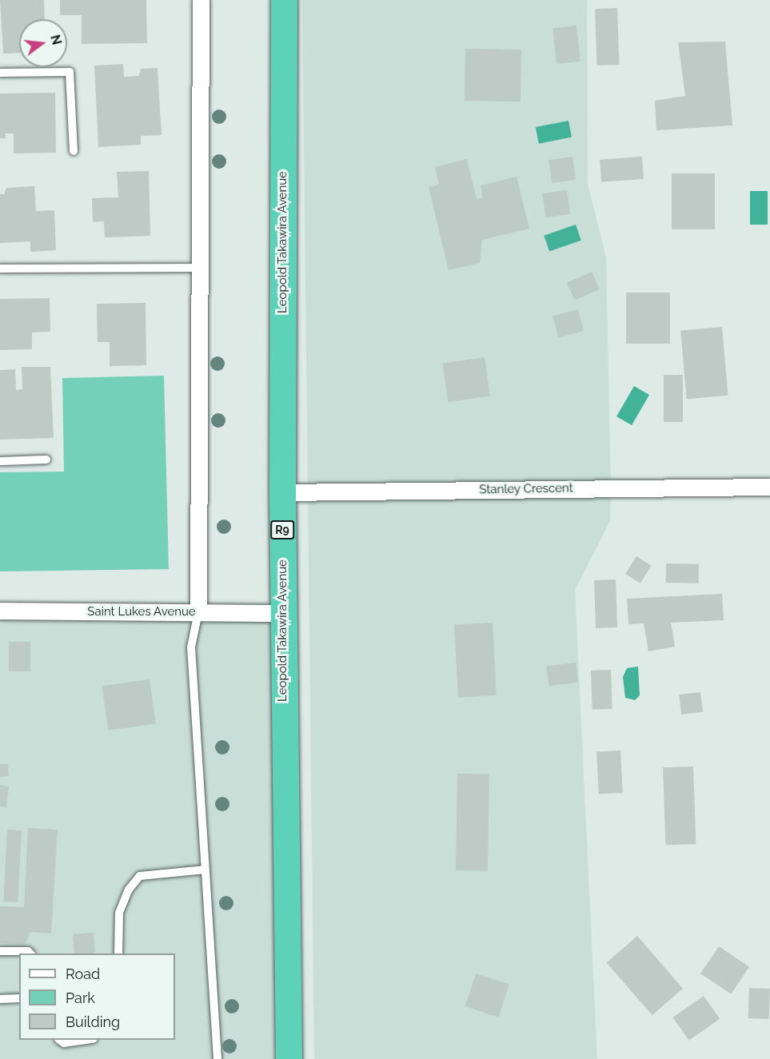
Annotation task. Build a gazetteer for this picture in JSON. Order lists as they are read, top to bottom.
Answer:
{
  "streets": {
    "highway": ["Leopold Takawira Avenue", "R9"],
    "street": ["Stanley Crescent", "Saint Lukes Avenue"]
  },
  "crossings": [
    ["Leopold Takawira Avenue", "Stanley Crescent"],
    ["Leopold Takawira Avenue", "Saint Lukes Avenue"]
  ],
  "legend": ["Road", "Park", "Building"],
  "north": "right"
}
